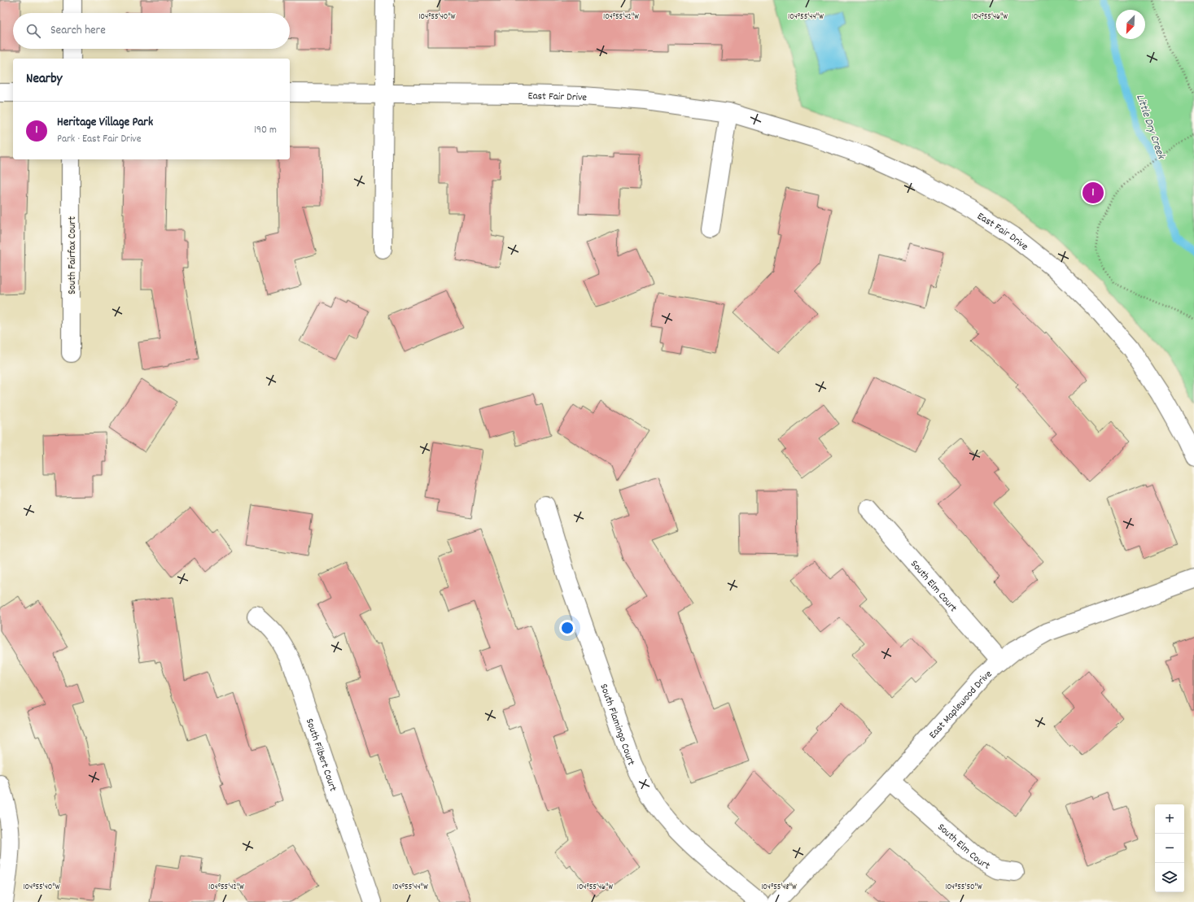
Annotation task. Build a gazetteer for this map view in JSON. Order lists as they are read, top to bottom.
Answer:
{
  "streets": {
    "street": [
      "East Fair Drive",
      "South Fairfax Court",
      "South Elm Court",
      "East Maplewood Drive",
      "South Flamingo Court",
      "South Filbert Court"
    ]
  },
  "crossings": [
    ["South Elm Court", "East Maplewood Drive"]
  ],
  "water": ["Little Dry Creek"],
  "north": "bottom left",
  "page": {
    "search": "Search here",
    "heading": "Nearby",
    "list": [
      {
        "mark": "1",
        "name": "Heritage Village Park",
        "note": "Park · East Fair Drive",
        "value": "190 m"
      }
    ],
    "pins": "1",
    "map_buttons": ["+", "−"]
  },
  "coordinates": [
    "104°55'40\"W",
    "104°55'42\"W",
    "104°55'44\"W",
    "104°55'46\"W",
    "104°55'48\"W",
    "104°55'50\"W"
  ]
}
